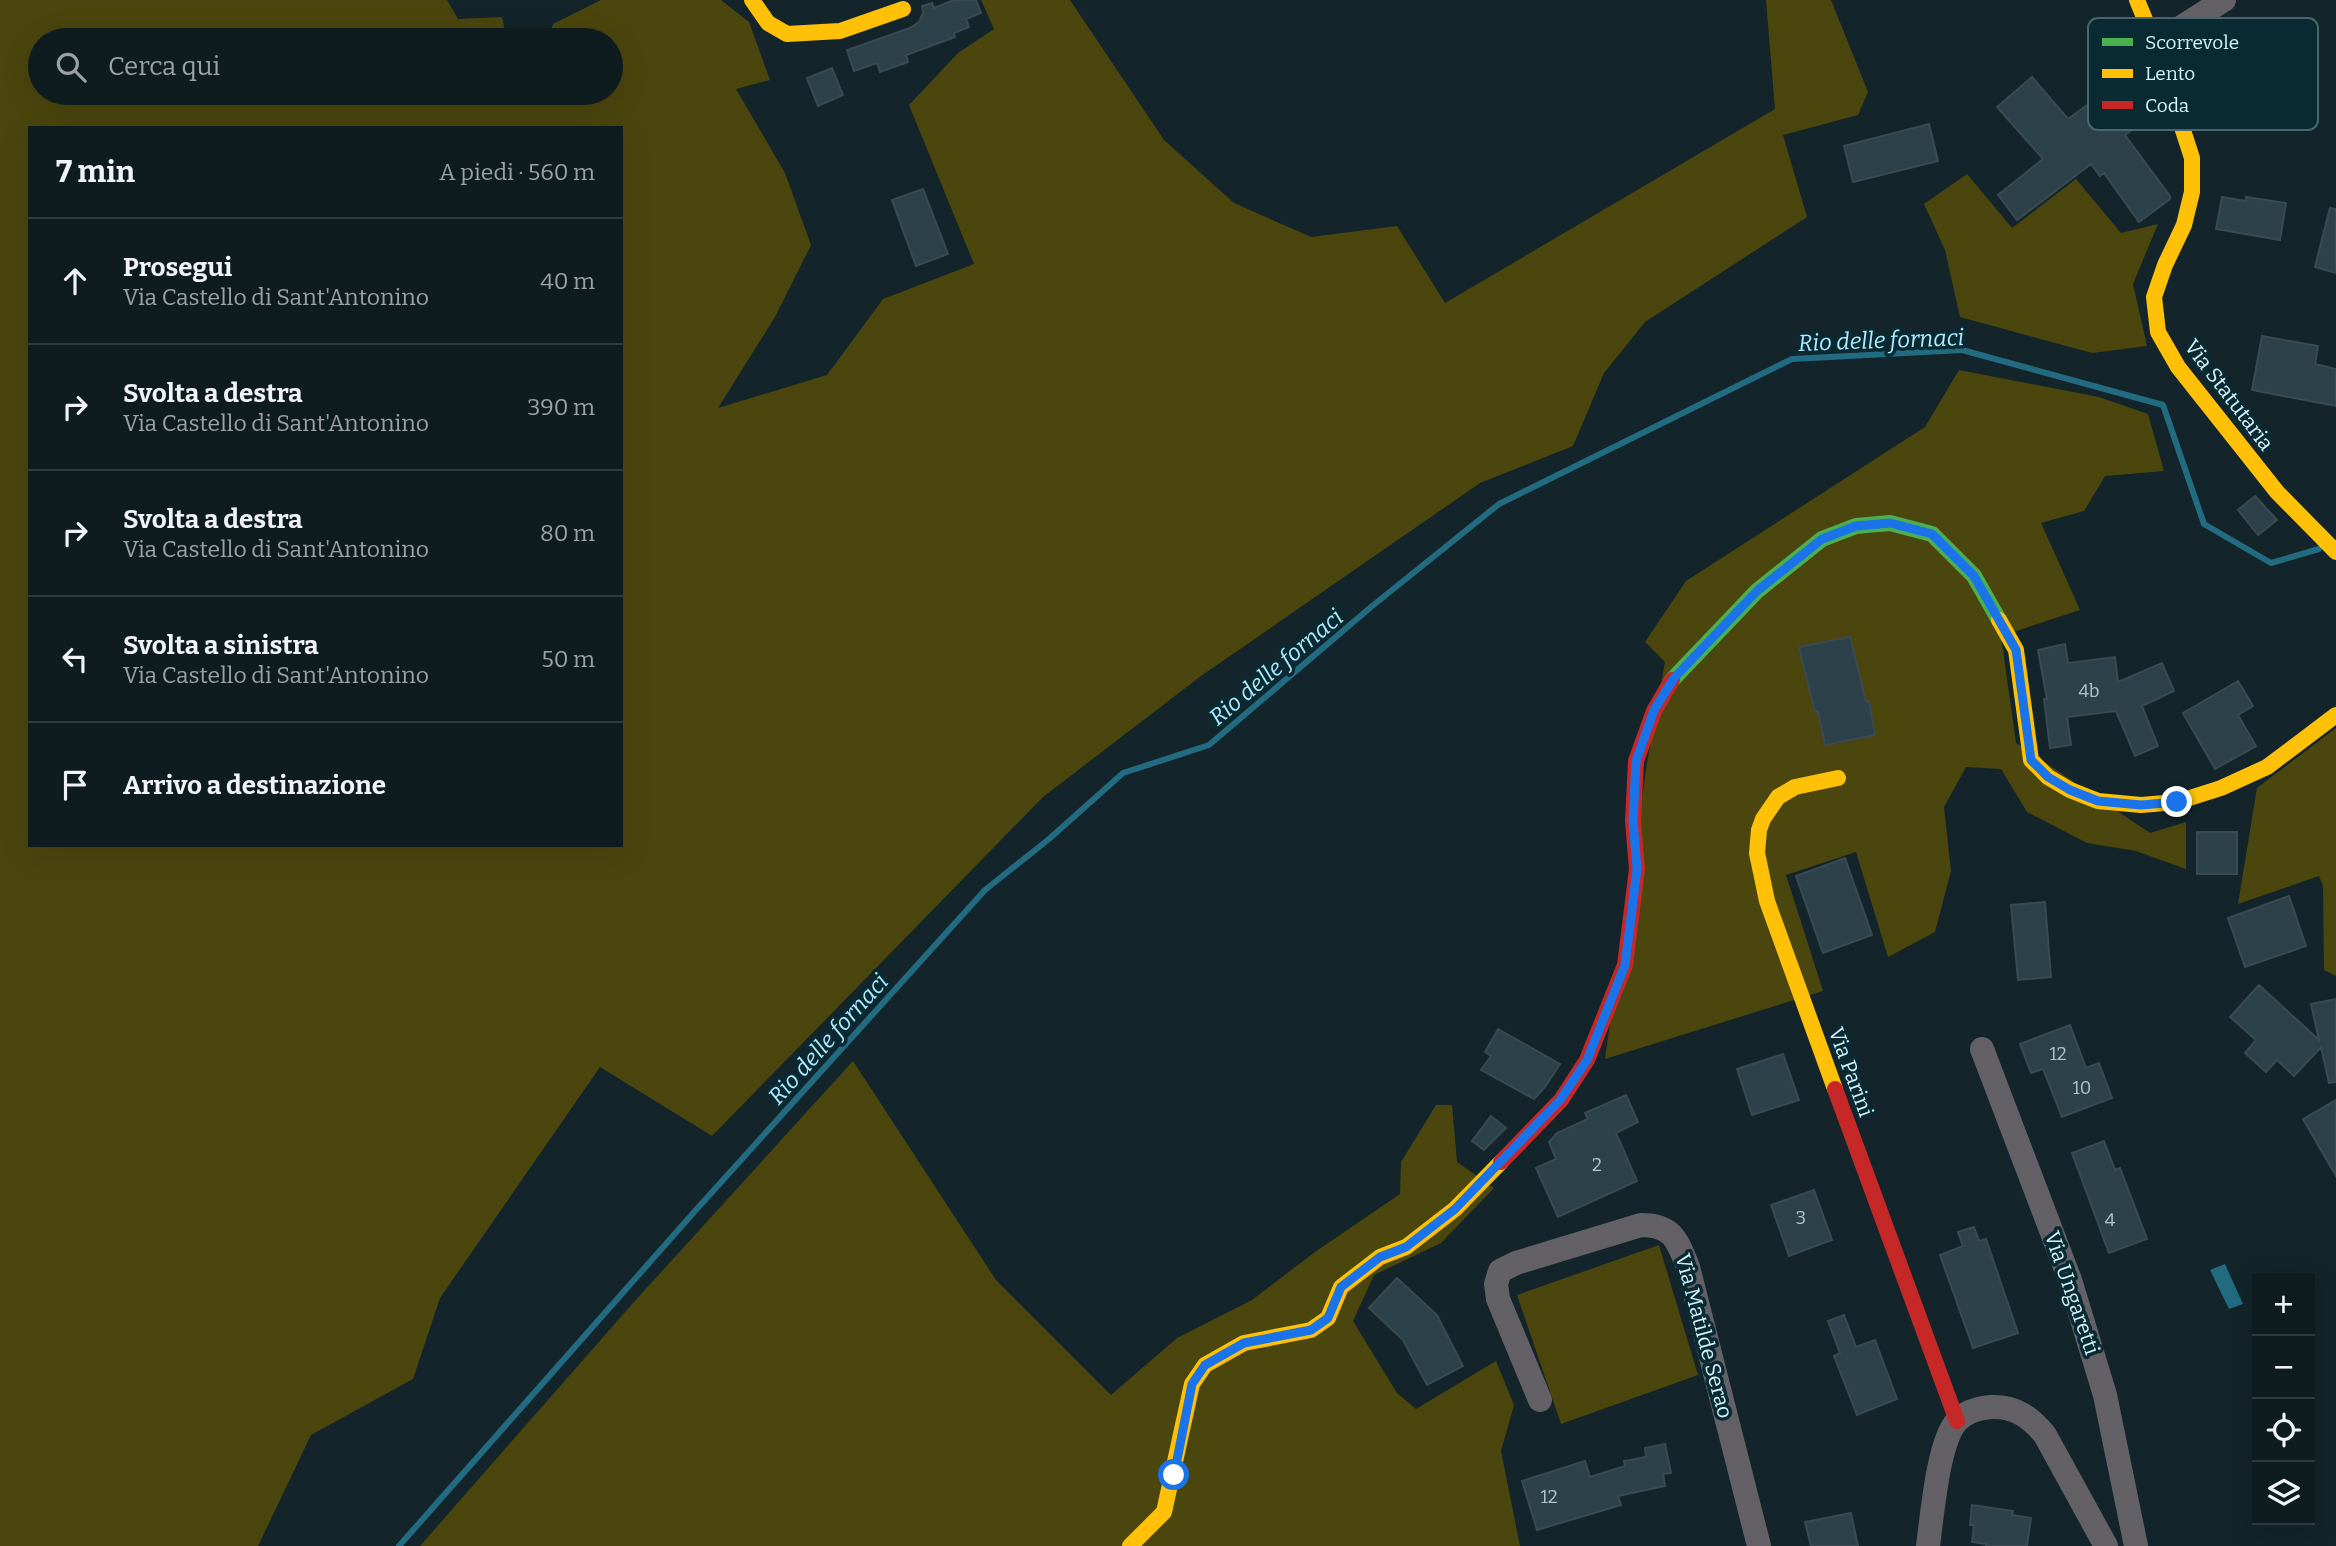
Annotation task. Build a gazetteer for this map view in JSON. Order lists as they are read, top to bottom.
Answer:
{
  "streets": {
    "street": [
      "Via Statutaria",
      "Via Parini",
      "Via Ungaretti",
      "Via Matilde Serao"
    ]
  },
  "water": ["Rio delle fornaci"],
  "house_numbers": [
    "4b",
    "12",
    "10",
    "2",
    "3",
    "4",
    "12"
  ],
  "legend": ["Scorrevole", "Lento", "Coda"],
  "page": {
    "search": "Cerca qui",
    "heading": ["7 min", "A piedi · 560 m"],
    "list": [
      ["Prosegui", "Via Castello di Sant'Antonino", "40 m"],
      ["Svolta a destra", "Via Castello di Sant'Antonino", "390 m"],
      ["Svolta a destra", "Via Castello di Sant'Antonino", "80 m"],
      ["Svolta a sinistra", "Via Castello di Sant'Antonino", "50 m"],
      "Arrivo a destinazione"
    ],
    "map_buttons": ["+", "−"]
  }
}
